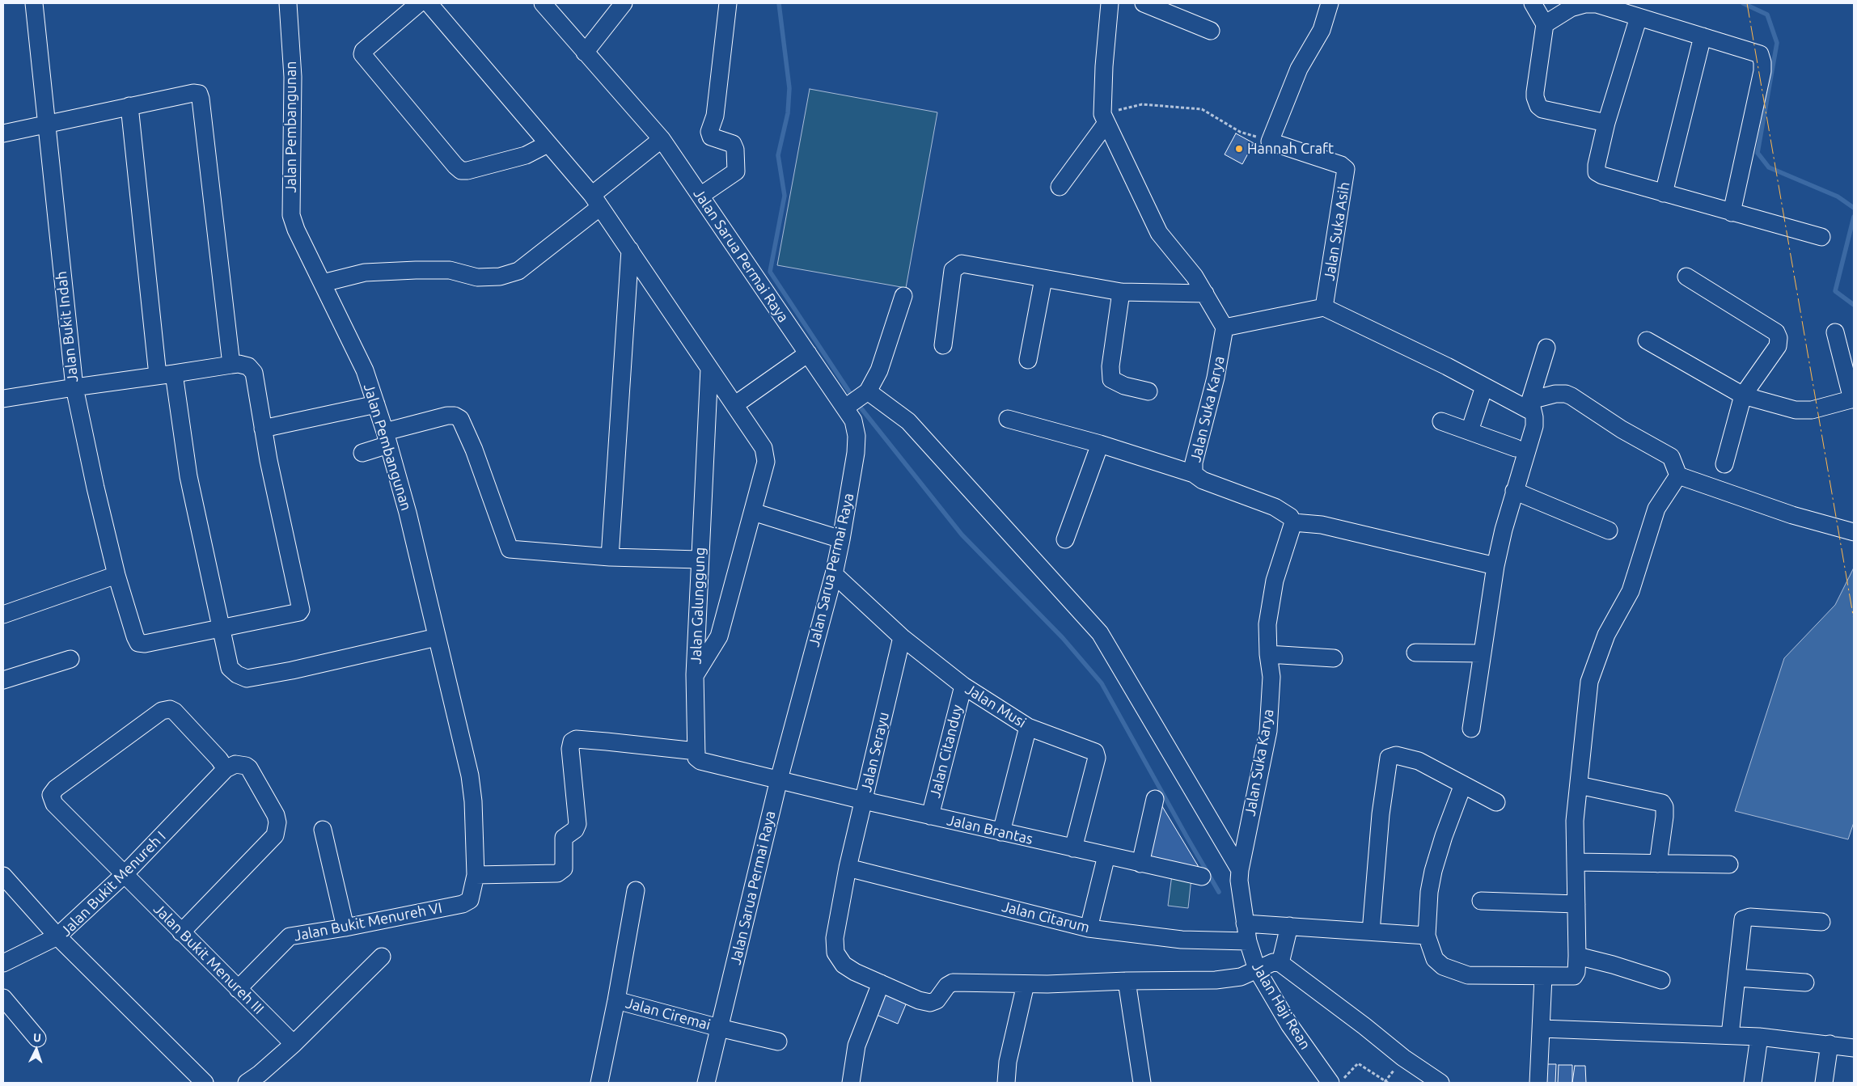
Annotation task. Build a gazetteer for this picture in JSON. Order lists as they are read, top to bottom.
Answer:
{
  "streets": {
    "street": [
      "Jalan Pembangunan",
      "Jalan Suka Asih",
      "Jalan Sarua Permai Raya",
      "Jalan Bukit Indah",
      "Jalan Suka Karya",
      "Jalan Galunggung",
      "Jalan Musi",
      "Jalan Citanduy",
      "Jalan Serayu",
      "Jalan Brantas",
      "Jalan Bukit Menureh I",
      "Jalan Citarum",
      "Jalan Bukit Menureh VI",
      "Jalan Bukit Menureh III",
      "Jalan Haji Rean",
      "Jalan Ciremai"
    ]
  },
  "crossings": [
    ["Jalan Pembangunan", "Jalan Bukit Menureh VI"],
    ["Jalan Sarua Permai Raya", "Jalan Musi"],
    ["Jalan Sarua Permai Raya", "Jalan Brantas"],
    ["Jalan Sarua Permai Raya", "Jalan Ciremai"],
    ["Jalan Suka Karya", "Jalan Haji Rean"],
    ["Jalan Musi", "Jalan Citanduy"],
    ["Jalan Musi", "Jalan Serayu"],
    ["Jalan Musi", "Jalan Brantas"],
    ["Jalan Citanduy", "Jalan Brantas"],
    ["Jalan Serayu", "Jalan Brantas"],
    ["Jalan Serayu", "Jalan Citarum"],
    ["Jalan Bukit Menureh I", "Jalan Bukit Menureh III"],
    ["Jalan Citarum", "Jalan Haji Rean"],
    ["Jalan Bukit Menureh VI", "Jalan Bukit Menureh III"]
  ],
  "places": ["Hannah Craft"],
  "north": "top"
}
